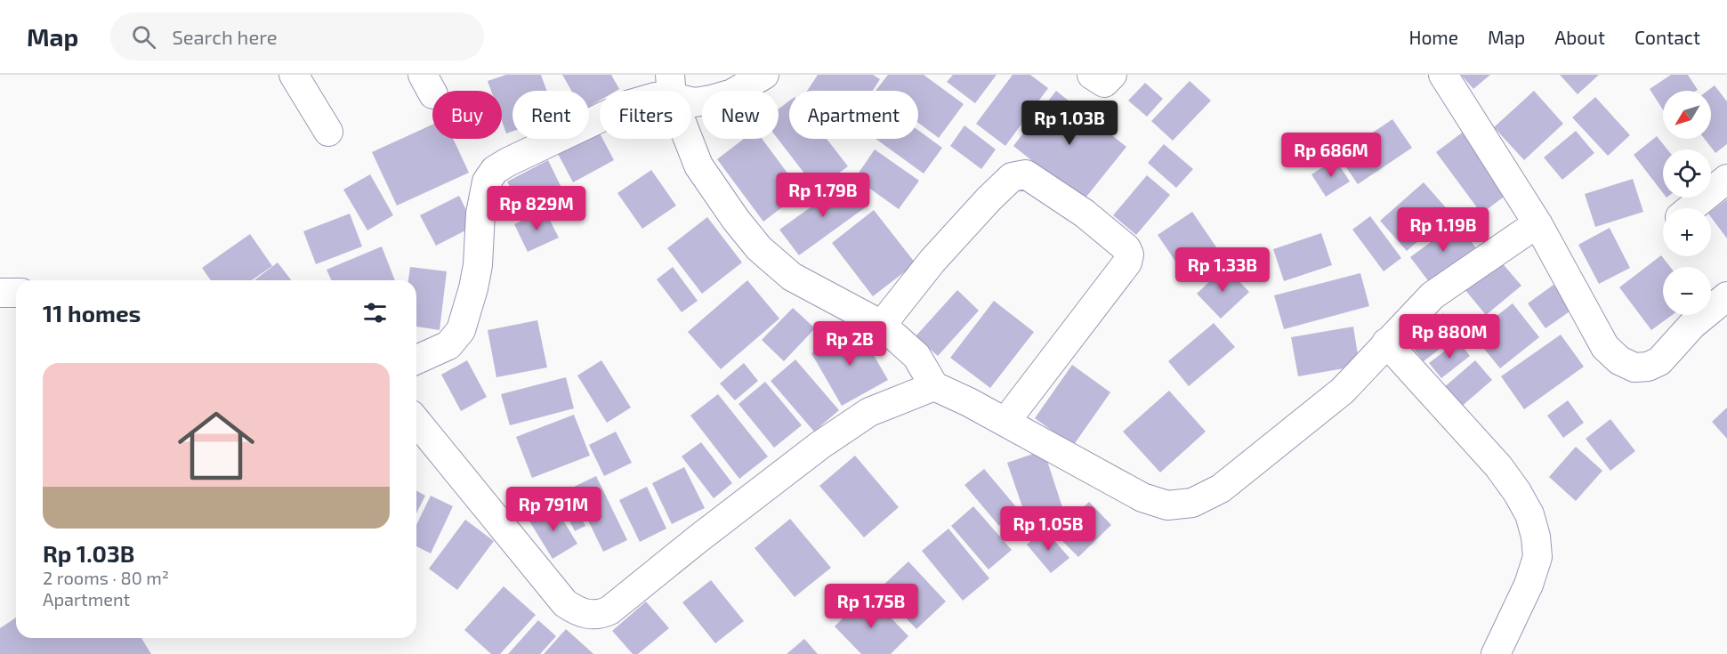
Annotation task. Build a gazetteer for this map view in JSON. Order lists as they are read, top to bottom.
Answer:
{
  "north": "bottom left",
  "page": {
    "header": "Map",
    "search": "Search here",
    "nav": [
      "Home",
      "Map",
      "About",
      "Contact"
    ],
    "map_buttons": ["+", "−"],
    "chip": [
      "Buy",
      "Rent",
      "Filters",
      "New",
      "Apartment"
    ],
    "price": [
      "Rp 1.03B",
      "Rp 686M",
      "Rp 1.79B",
      "Rp 829M",
      "Rp 1.19B",
      "Rp 1.33B",
      "Rp 880M",
      "Rp 2B",
      "Rp 791M",
      "Rp 1.05B",
      "Rp 1.75B"
    ],
    "heading": "11 homes",
    "list": [
      {
        "name": "Rp 1.03B",
        "note": "2 rooms · 80 m² · Apartment"
      }
    ]
  }
}
